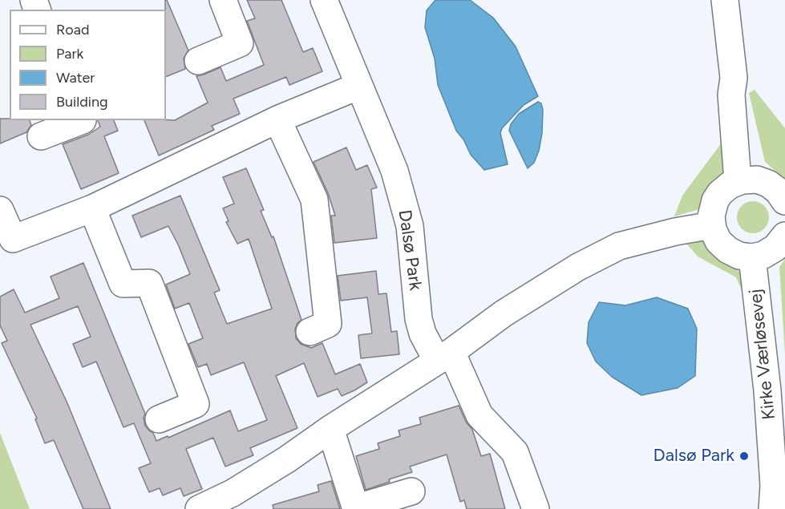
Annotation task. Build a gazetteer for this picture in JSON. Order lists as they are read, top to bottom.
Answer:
{
  "streets": {
    "street": ["Dalsø Park", "Kirke Værløsevej"]
  },
  "places": ["Dalsø Park"],
  "legend": [
    "Road",
    "Park",
    "Water",
    "Building"
  ]
}
